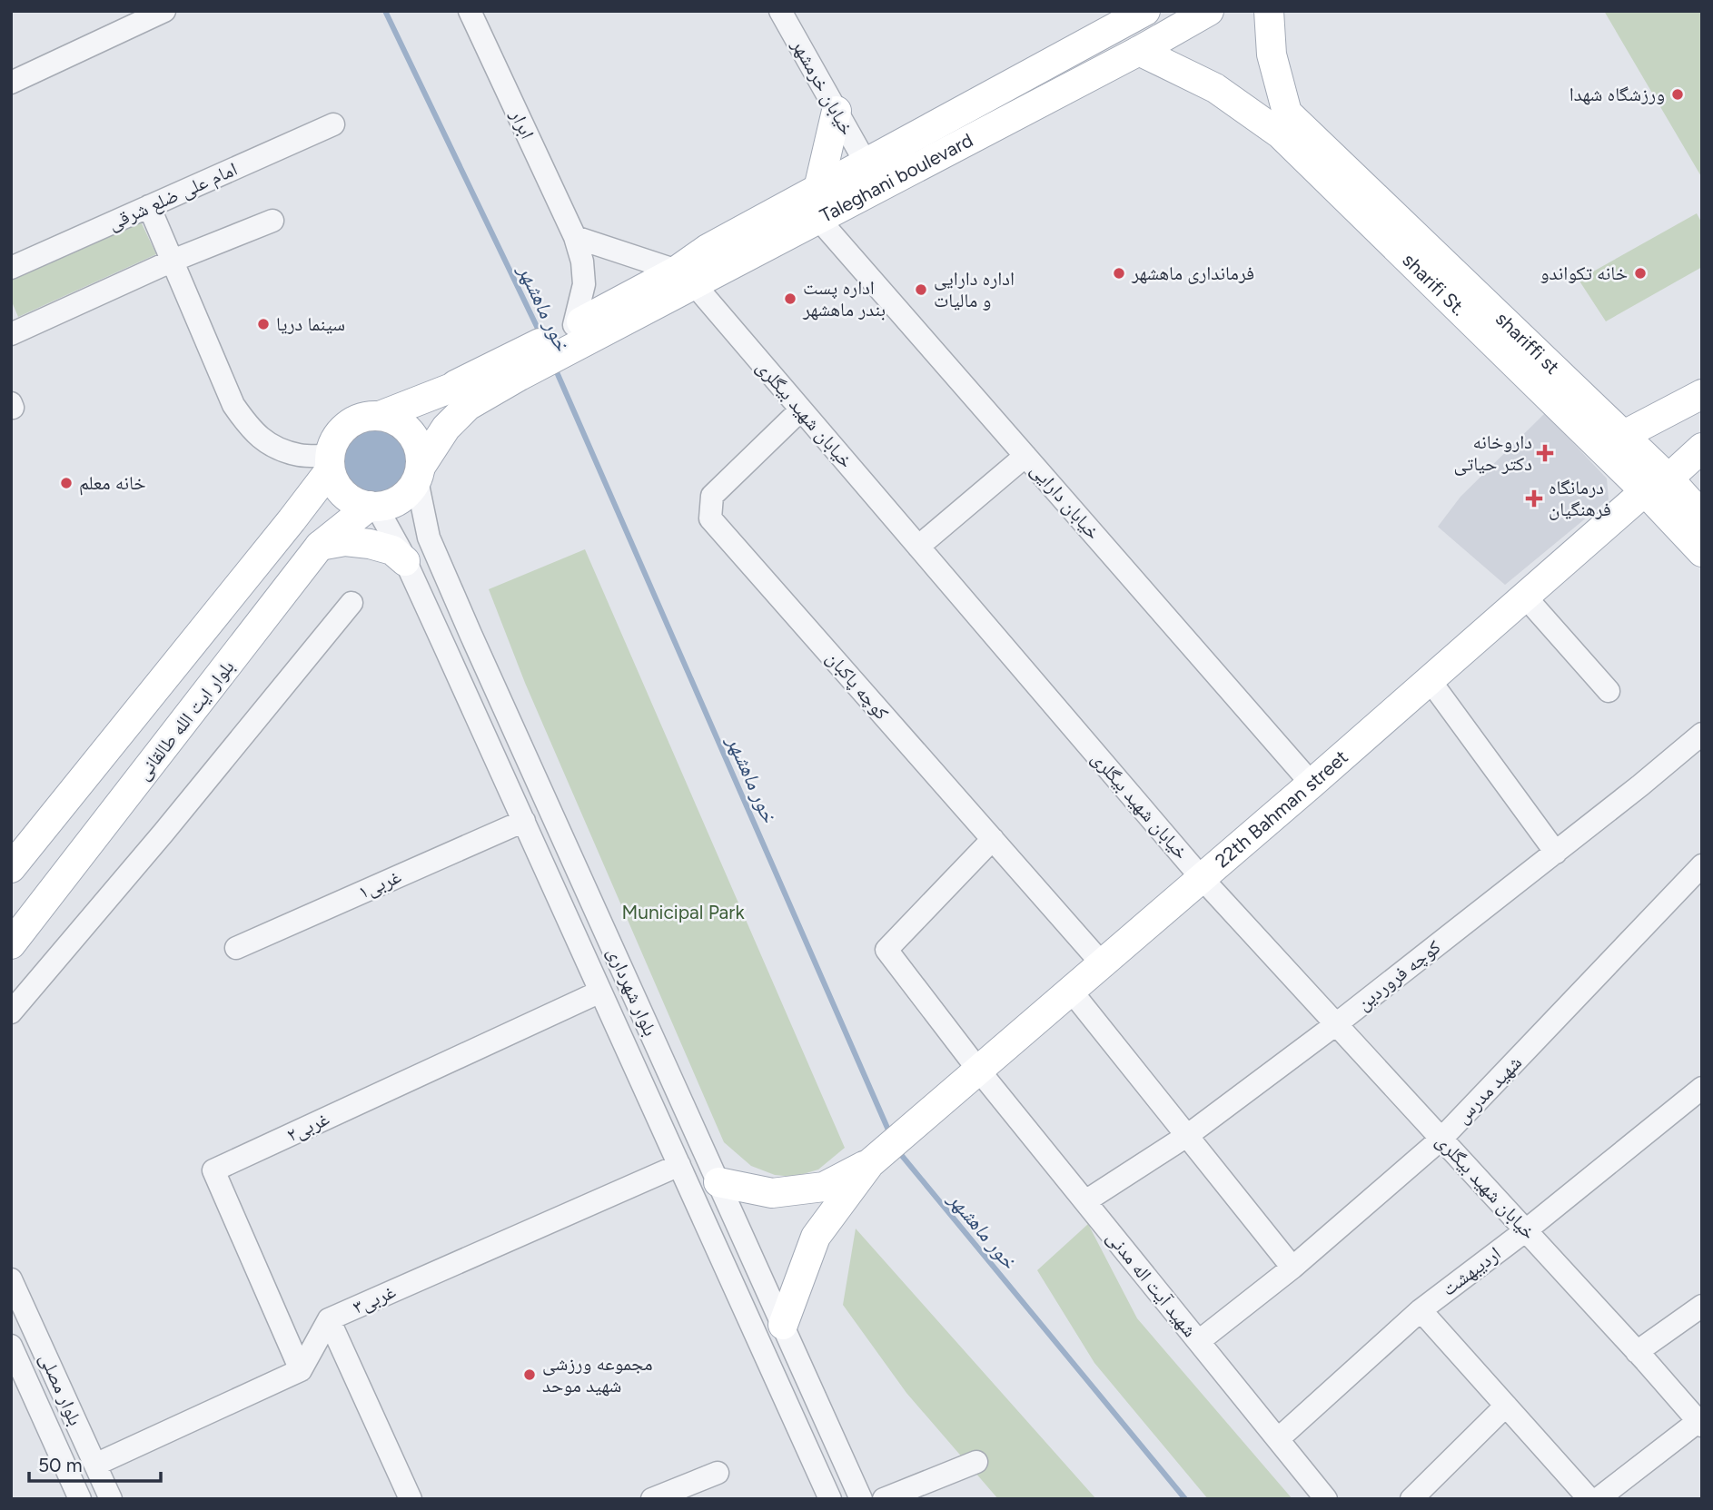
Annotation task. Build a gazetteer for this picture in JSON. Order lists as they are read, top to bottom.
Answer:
{
  "streets": {
    "main road": [
      "Taleghani boulevard",
      "sharifi St.",
      "بلوار ایت الله طالقانی",
      "22th Bahman street"
    ],
    "street": [
      "خیابان خرمشهر",
      "ابرار",
      "امام علی ضلع شرقی",
      "خیابان شهید بیگلری",
      "خیابان دارایی",
      "کوچه پاکبان",
      "۱غربی",
      "کوچه فروردین",
      "بلوار شهرداری",
      "شهید مدرس",
      "۲غربی",
      "اردیبهشت",
      "شهید آیت اله مدنی",
      "۳غربی",
      "بلوار مصلی"
    ]
  },
  "crossings": [
    ["خیابان خرمشهر", "Taleghani boulevard"],
    ["ابرار", "Taleghani boulevard"],
    ["Taleghani boulevard", "sharifi St."],
    ["Taleghani boulevard", "خیابان شهید بیگلری"],
    ["Taleghani boulevard", "خیابان دارایی"],
    ["sharifi St.", "22th Bahman street"],
    ["خیابان شهید بیگلری", "کوچه پاکبان"],
    ["خیابان شهید بیگلری", "22th Bahman street"],
    ["خیابان شهید بیگلری", "کوچه فروردین"],
    ["خیابان شهید بیگلری", "شهید مدرس"],
    ["خیابان شهید بیگلری", "اردیبهشت"],
    ["خیابان دارایی", "22th Bahman street"],
    ["کوچه پاکبان", "22th Bahman street"],
    ["کوچه پاکبان", "شهید آیت اله مدنی"],
    ["بلوار ایت الله طالقانی", "بلوار شهرداری"],
    ["22th Bahman street", "شهید آیت اله مدنی"],
    ["۱غربی", "بلوار شهرداری"],
    ["کوچه فروردین", "شهید آیت اله مدنی"],
    ["بلوار شهرداری", "۲غربی"],
    ["بلوار شهرداری", "۳غربی"],
    ["شهید مدرس", "شهید آیت اله مدنی"],
    ["۲غربی", "۳غربی"],
    ["اردیبهشت", "شهید آیت اله مدنی"]
  ],
  "water": ["خور ماهشهر"],
  "parks": ["Municipal Park"],
  "places": {
    "other": [
      "ورزشگاه شهدا",
      "فرمانداری ماهشهر",
      "خانه تکواندو",
      "اداره دارایی و مالیات",
      "اداره پست بندر ماهشهر",
      "سینما دریا",
      "خانه معلم",
      "مجموعه ورزشی شهید موحد"
    ],
    "health": ["داروخانه دکتر حیاتی", "درمانگاه فرهنگیان"]
  },
  "scale_bar": "50 m"
}
